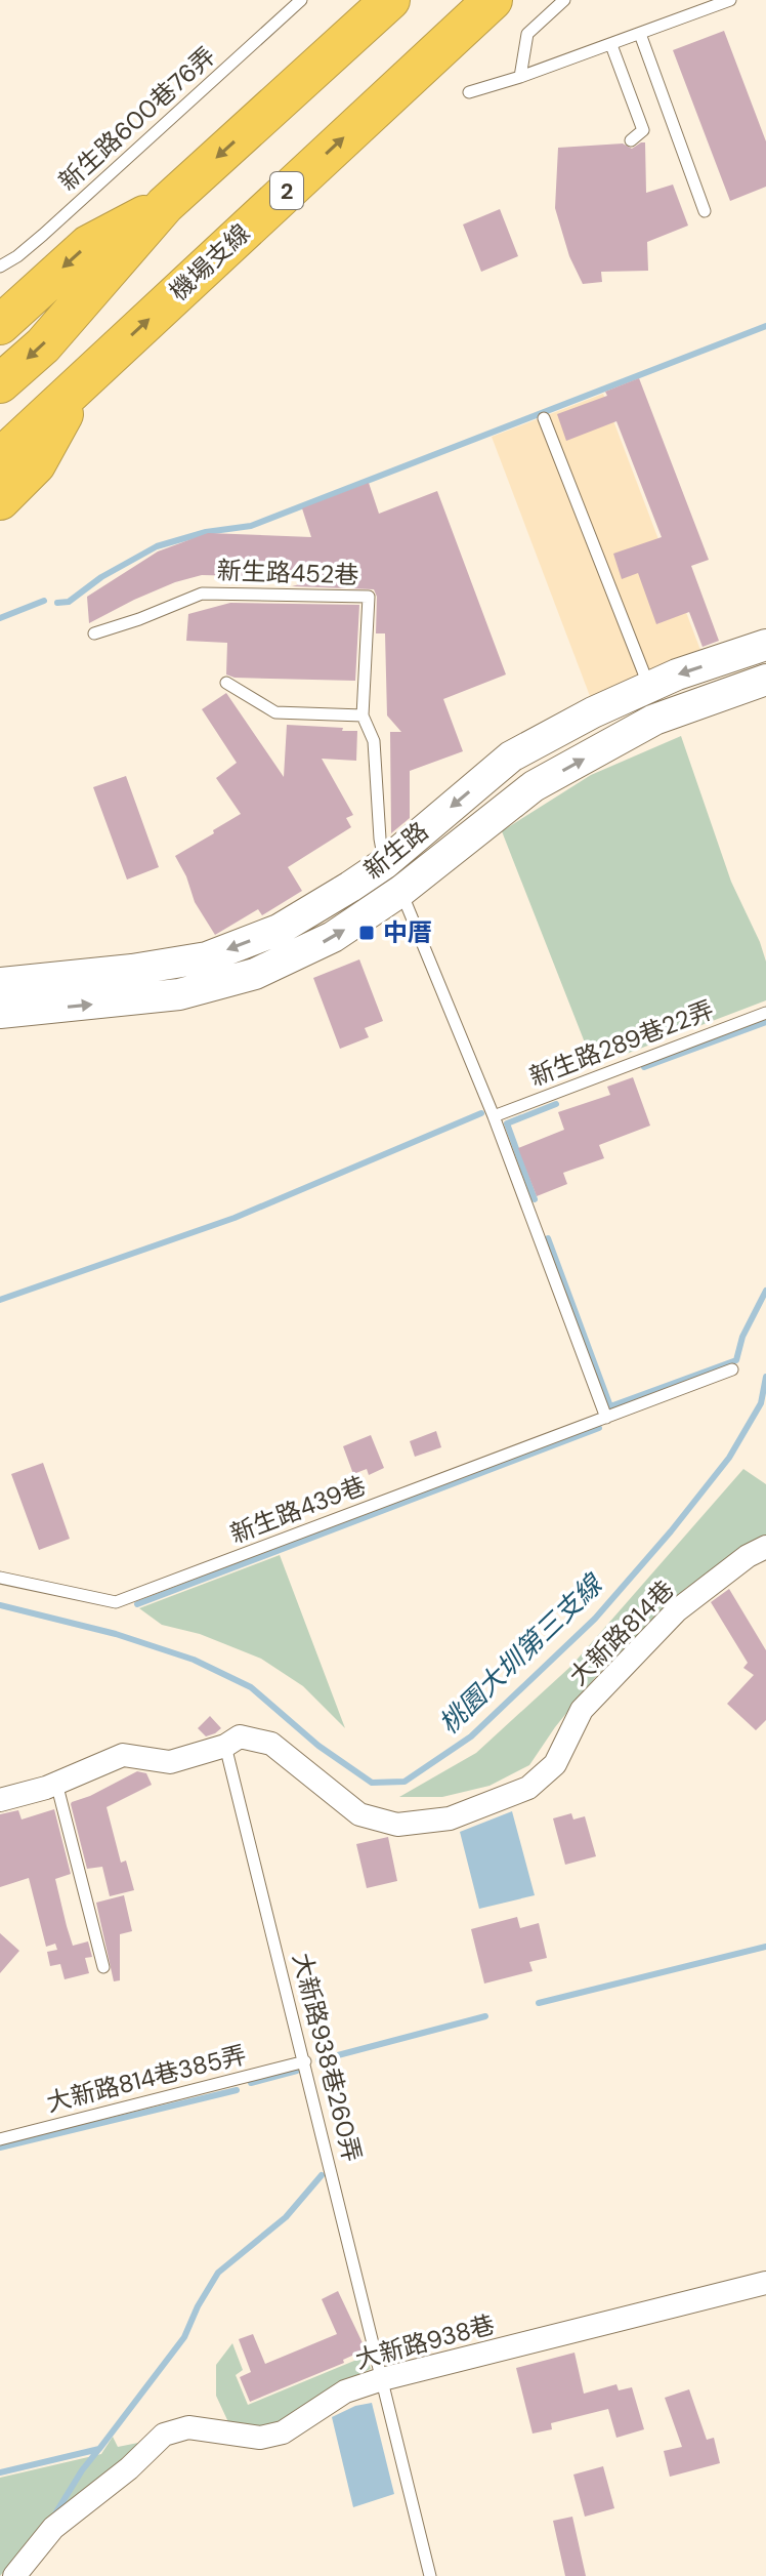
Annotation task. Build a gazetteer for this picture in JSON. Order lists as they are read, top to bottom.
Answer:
{
  "streets": {
    "highway": ["2", "機場支線"],
    "main road": ["新生路"],
    "street": ["大新路814巷", "大新路938巷"],
    "lane": [
      "新生路600巷76弄",
      "新生路452巷",
      "新生路289巷22弄",
      "新生路439巷",
      "大新路938巷260弄",
      "大新路814巷385弄"
    ]
  },
  "crossings": [
    ["新生路452巷", "新生路"],
    ["大新路814巷", "大新路938巷260弄"],
    ["大新路938巷260弄", "大新路814巷385弄"],
    ["大新路938巷260弄", "大新路938巷"]
  ],
  "water": ["桃園大圳第三支線"],
  "places": {
    "transit": ["中厝"]
  }
}
